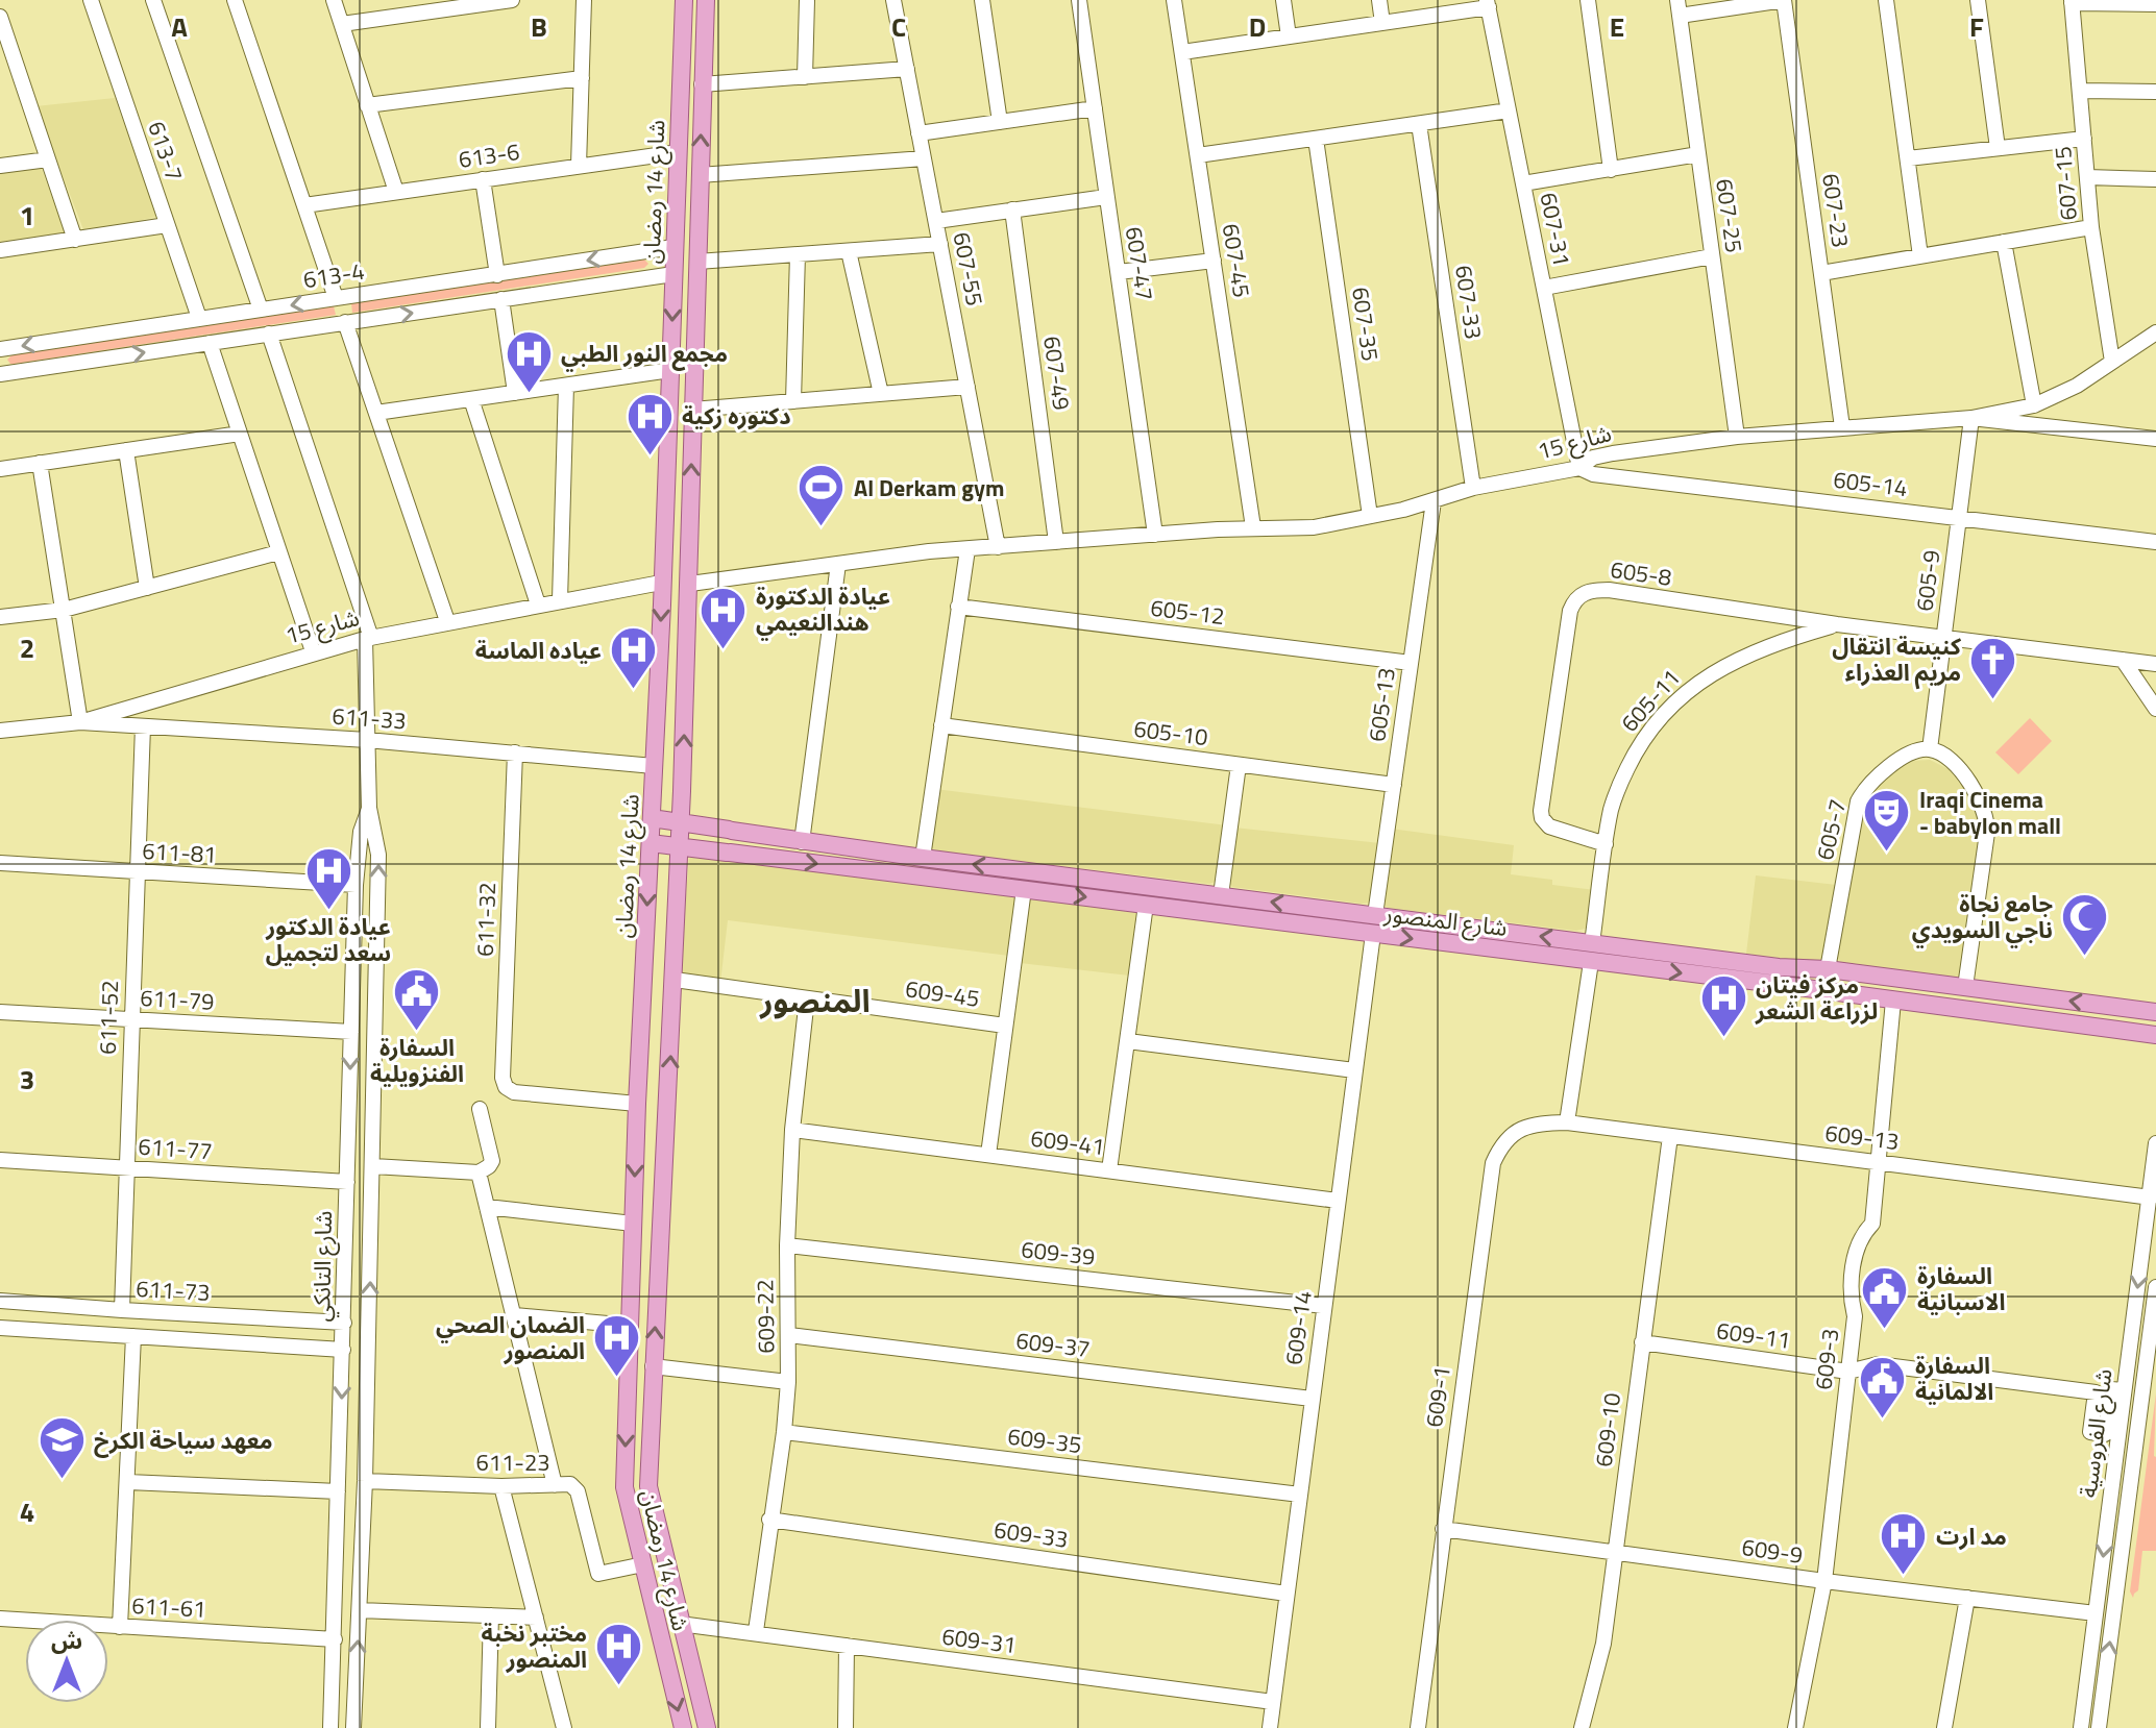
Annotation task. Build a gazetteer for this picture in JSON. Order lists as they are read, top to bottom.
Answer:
{
  "streets": {
    "main road": ["شارع 14 رمضان", "شارع المنصور"],
    "street": [
      "613-7",
      "613-6",
      "607-15",
      "607-23",
      "607-25",
      "607-31",
      "607-45",
      "607-47",
      "607-55",
      "613-4",
      "607-33",
      "607-35",
      "607-49",
      "شارع 15",
      "605-14",
      "605-8",
      "605-9",
      "605-12",
      "605-11",
      "605-13",
      "611-33",
      "605-10",
      "605-7",
      "611-81",
      "611-32",
      "609-45",
      "611-79",
      "611-52",
      "609-13",
      "609-41",
      "611-77",
      "609-39",
      "شارع التانكي",
      "611-73",
      "609-22",
      "609-14",
      "609-11",
      "609-37",
      "609-3",
      "609-1",
      "609-10",
      "شارع الفروسية",
      "609-35",
      "611-23",
      "609-33",
      "609-9",
      "611-61",
      "609-31"
    ]
  },
  "crossings": [
    ["613-7", "613-4"],
    ["613-6", "شارع 14 رمضان"],
    ["607-15", "شارع 15"],
    ["شارع 14 رمضان", "613-4"],
    ["شارع 14 رمضان", "شارع 15"],
    ["شارع 14 رمضان", "611-33"],
    ["شارع 14 رمضان", "611-32"],
    ["شارع 14 رمضان", "شارع المنصور"],
    ["شارع 14 رمضان", "609-45"],
    ["شارع 14 رمضان", "611-23"],
    ["شارع 14 رمضان", "609-31"],
    ["607-23", "شارع 15"],
    ["607-25", "شارع 15"],
    ["607-31", "شارع 15"],
    ["607-31", "605-14"],
    ["607-45", "شارع 15"],
    ["607-47", "شارع 15"],
    ["607-55", "شارع 15"],
    ["613-4", "شارع التانكي"],
    ["607-33", "شارع 15"],
    ["607-35", "شارع 15"],
    ["607-49", "شارع 15"],
    ["شارع 15", "605-14"],
    ["شارع 15", "605-9"],
    ["شارع 15", "605-13"],
    ["شارع 15", "611-33"],
    ["شارع 15", "شارع التانكي"],
    ["605-14", "605-9"],
    ["605-8", "605-9"],
    ["605-8", "605-11"],
    ["605-9", "605-7"],
    ["605-12", "605-13"],
    ["605-11", "شارع المنصور"],
    ["605-13", "605-10"],
    ["605-13", "شارع المنصور"],
    ["611-33", "611-32"],
    ["611-33", "611-52"],
    ["611-33", "شارع التانكي"],
    ["605-7", "شارع المنصور"],
    ["611-81", "611-52"],
    ["611-81", "شارع التانكي"],
    ["شارع المنصور", "609-14"],
    ["شارع المنصور", "609-3"],
    ["609-45", "609-22"],
    ["611-79", "611-52"],
    ["611-79", "شارع التانكي"],
    ["611-52", "611-77"],
    ["611-52", "611-73"],
    ["609-13", "609-3"],
    ["609-13", "609-1"],
    ["609-13", "609-10"],
    ["609-13", "شارع الفروسية"],
    ["609-41", "609-22"],
    ["609-41", "609-14"],
    ["611-77", "شارع التانكي"],
    ["609-39", "609-22"],
    ["609-39", "609-14"],
    ["شارع التانكي", "611-73"],
    ["شارع التانكي", "611-23"],
    ["شارع التانكي", "611-61"],
    ["609-22", "609-37"],
    ["609-22", "609-35"],
    ["609-22", "609-33"],
    ["609-22", "609-31"],
    ["609-14", "609-37"],
    ["609-14", "609-35"],
    ["609-14", "609-33"],
    ["609-14", "609-31"],
    ["609-11", "609-3"],
    ["609-11", "609-10"],
    ["609-11", "شارع الفروسية"],
    ["609-3", "609-9"],
    ["609-1", "609-9"],
    ["609-10", "609-9"],
    ["شارع الفروسية", "609-9"]
  ],
  "districts": ["المنصور"],
  "places": {
    "hospital": [
      "مجمع النور الطبي",
      "دكتوره زكية",
      "عيادة الدكتورة هندالنعيمي",
      "عياده الماسة",
      "عيادة الدكتور سعد لتجميل",
      "مركز فيتان لزراعة الشعر",
      "الضمان الصحي المنصور",
      "مد ارت",
      "مختبر نخبة المنصور"
    ],
    "sports": ["Al Derkam gym"],
    "church": ["كنيسة انتقال مريم العذراء"],
    "theatre": ["Iraqi Cinema - babylon mall"],
    "mosque": ["جامع نجاة ناجي السويدي"],
    "public building": ["السفارة الفنزويلية", "السفارة الاسبانية", "السفارة الالمانية"],
    "school or university": ["معهد سياحة الكرخ"]
  },
  "north": "top",
  "grid": {
    "columns": [
      "A",
      "B",
      "C",
      "D",
      "E",
      "F"
    ],
    "rows": [
      "1",
      "2",
      "3",
      "4"
    ]
  }
}
